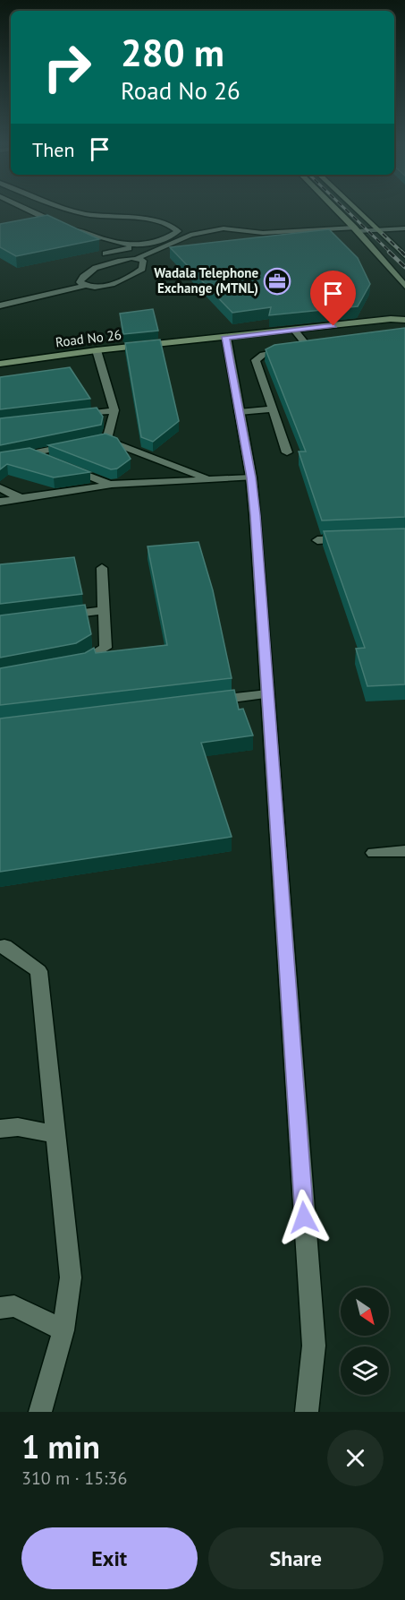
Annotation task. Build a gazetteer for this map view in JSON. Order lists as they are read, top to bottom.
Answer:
{
  "streets": {
    "main road": ["Road No 26"]
  },
  "places": {
    "office": ["Wadala Telephone Exchange (MTNL)"]
  },
  "north": "bottom right",
  "page": {
    "turn": ["280 m", "Road No 26"],
    "then": "Then",
    "heading": ["1 min", "310 m · 15:36"],
    "buttons": ["Exit", "Share"]
  }
}
